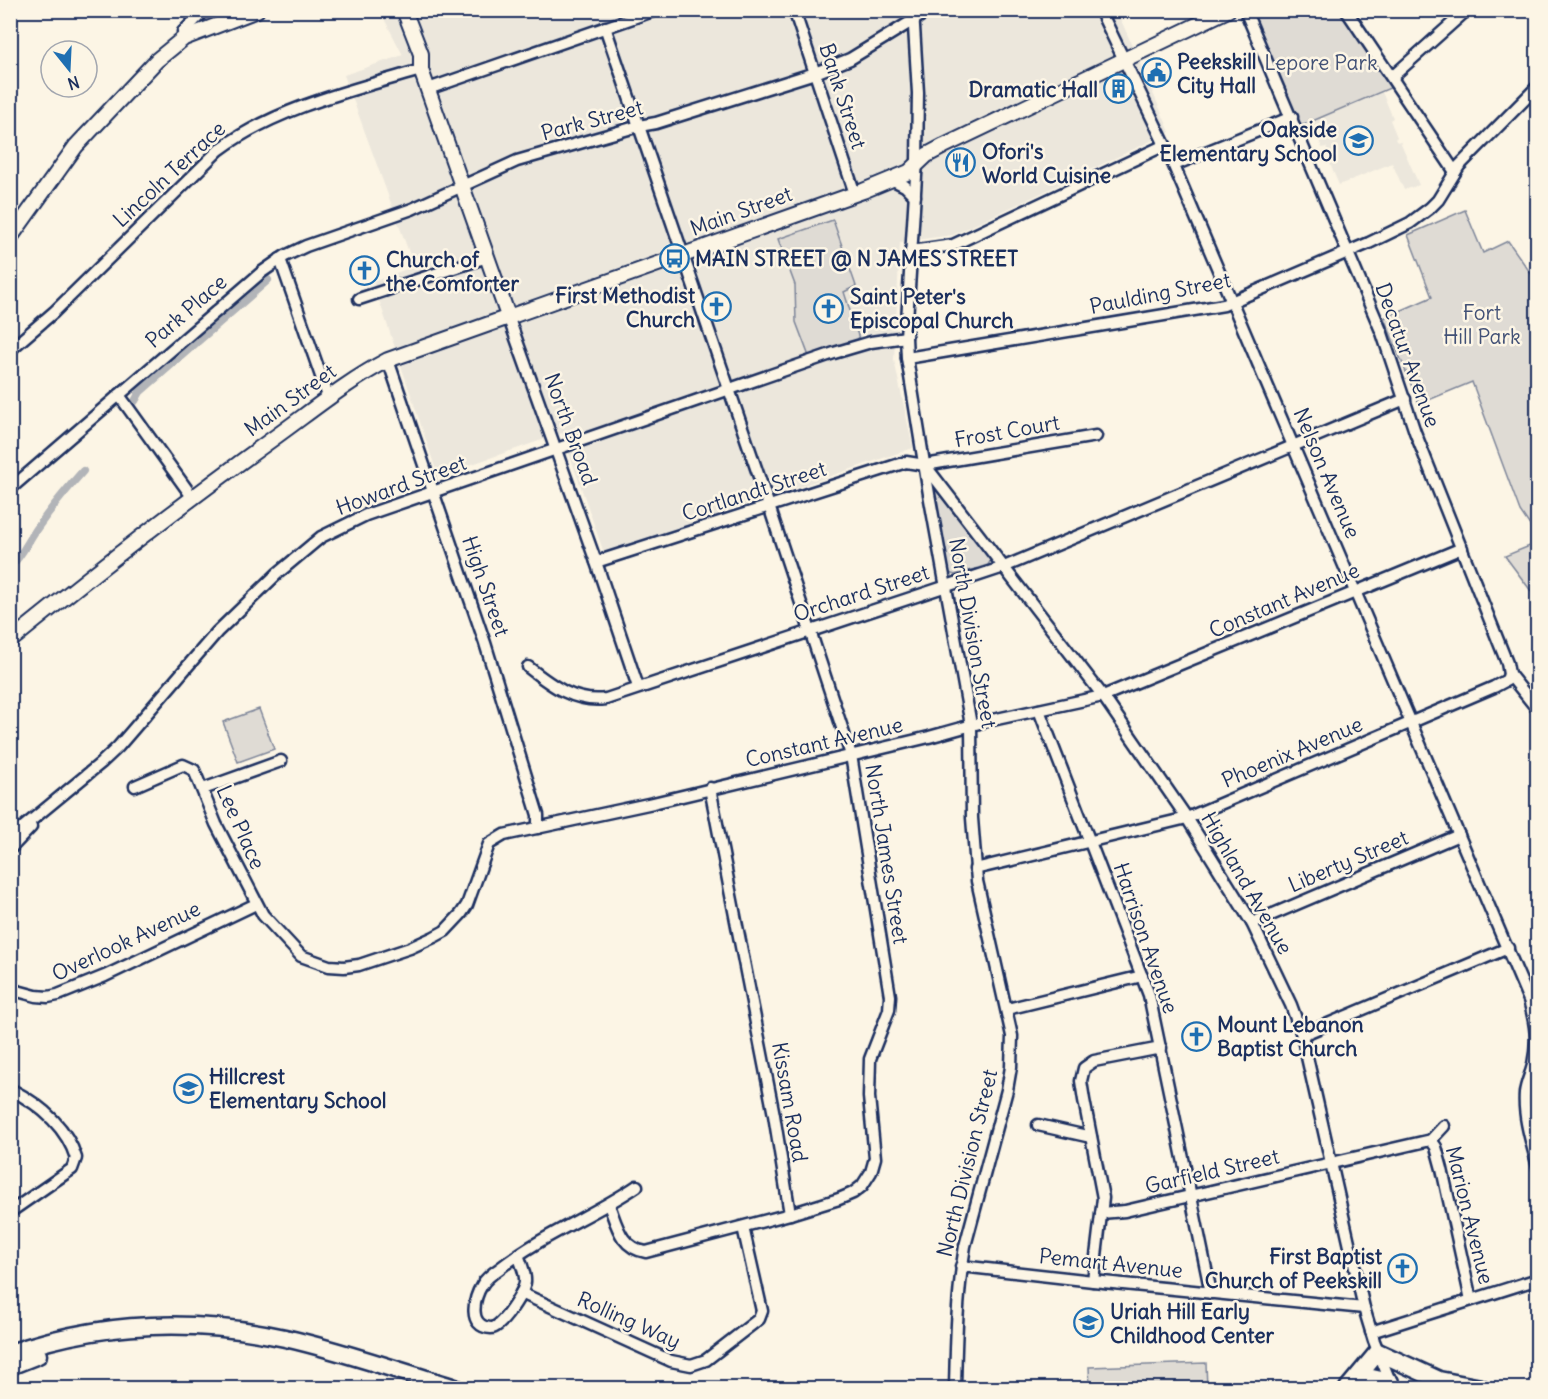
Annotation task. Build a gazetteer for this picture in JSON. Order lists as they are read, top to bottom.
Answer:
{
  "streets": {
    "main road": ["Main Street", "North Broad"],
    "street": [
      "Bank Street",
      "Park Street",
      "Lincoln Terrace",
      "Paulding Street",
      "Park Place",
      "Decatur Avenue",
      "Frost Court",
      "Nelson Avenue",
      "Howard Street",
      "Cortlandt Street",
      "High Street",
      "Orchard Street",
      "Constant Avenue",
      "North Division Street",
      "Phoenix Avenue",
      "Lee Place",
      "North James Street",
      "Liberty Street",
      "Highland Avenue",
      "Harrison Avenue",
      "Overlook Avenue",
      "Kissam Road",
      "Garfield Street",
      "Marion Avenue",
      "Pemart Avenue",
      "Rolling Way"
    ]
  },
  "crossings": [
    ["Bank Street", "Park Street"],
    ["Bank Street", "Main Street"],
    ["Park Street", "Park Place"],
    ["Park Street", "North Broad"],
    ["Park Street", "North Division Street"],
    ["Park Street", "North James Street"],
    ["Lincoln Terrace", "North Broad"],
    ["Main Street", "North Broad"],
    ["Main Street", "Nelson Avenue"],
    ["Main Street", "High Street"],
    ["Main Street", "North Division Street"],
    ["Main Street", "North James Street"],
    ["Paulding Street", "Decatur Avenue"],
    ["Paulding Street", "Nelson Avenue"],
    ["Paulding Street", "North Division Street"],
    ["Decatur Avenue", "Orchard Street"],
    ["Decatur Avenue", "Constant Avenue"],
    ["Decatur Avenue", "Phoenix Avenue"],
    ["North Broad", "Howard Street"],
    ["North Broad", "Cortlandt Street"],
    ["North Broad", "Orchard Street"],
    ["Frost Court", "Cortlandt Street"],
    ["Frost Court", "North Division Street"],
    ["Frost Court", "Highland Avenue"],
    ["Nelson Avenue", "Orchard Street"],
    ["Nelson Avenue", "Constant Avenue"],
    ["Nelson Avenue", "Phoenix Avenue"],
    ["Nelson Avenue", "Liberty Street"],
    ["Howard Street", "High Street"],
    ["Howard Street", "North Division Street"],
    ["Howard Street", "North James Street"],
    ["Cortlandt Street", "North Division Street"],
    ["Cortlandt Street", "North James Street"],
    ["Cortlandt Street", "Highland Avenue"],
    ["High Street", "Constant Avenue"],
    ["Orchard Street", "North Division Street"],
    ["Orchard Street", "North James Street"],
    ["Orchard Street", "Highland Avenue"],
    ["Constant Avenue", "North Division Street"],
    ["Constant Avenue", "Lee Place"],
    ["Constant Avenue", "North James Street"],
    ["Constant Avenue", "Highland Avenue"],
    ["Constant Avenue", "Harrison Avenue"],
    ["Constant Avenue", "Overlook Avenue"],
    ["Constant Avenue", "Kissam Road"],
    ["North Division Street", "Phoenix Avenue"],
    ["North Division Street", "Highland Avenue"],
    ["North Division Street", "Pemart Avenue"],
    ["Phoenix Avenue", "Highland Avenue"],
    ["Phoenix Avenue", "Harrison Avenue"],
    ["Lee Place", "Overlook Avenue"],
    ["North James Street", "Kissam Road"],
    ["Liberty Street", "Highland Avenue"],
    ["Highland Avenue", "Garfield Street"],
    ["Highland Avenue", "Pemart Avenue"],
    ["Harrison Avenue", "Garfield Street"],
    ["Harrison Avenue", "Pemart Avenue"],
    ["Garfield Street", "Marion Avenue"]
  ],
  "parks": ["Lepore Park", "Fort Hill Park"],
  "places": {
    "public building": ["Peekskill City Hall"],
    "building": ["Dramatic Hall"],
    "school or university": ["Oakside Elementary School", "Hillcrest Elementary School", "Uriah Hill Early Childhood Center"],
    "restaurant": ["Ofori's World Cuisine"],
    "bus stop": ["MAIN STREET @ N JAMES STREET"],
    "church": [
      "Church of the Comforter",
      "First Methodist Church",
      "Saint Peter's Episcopal Church",
      "Mount Lebanon Baptist Church",
      "First Baptist Church of Peekskill"
    ]
  },
  "north": "bottom"
}
